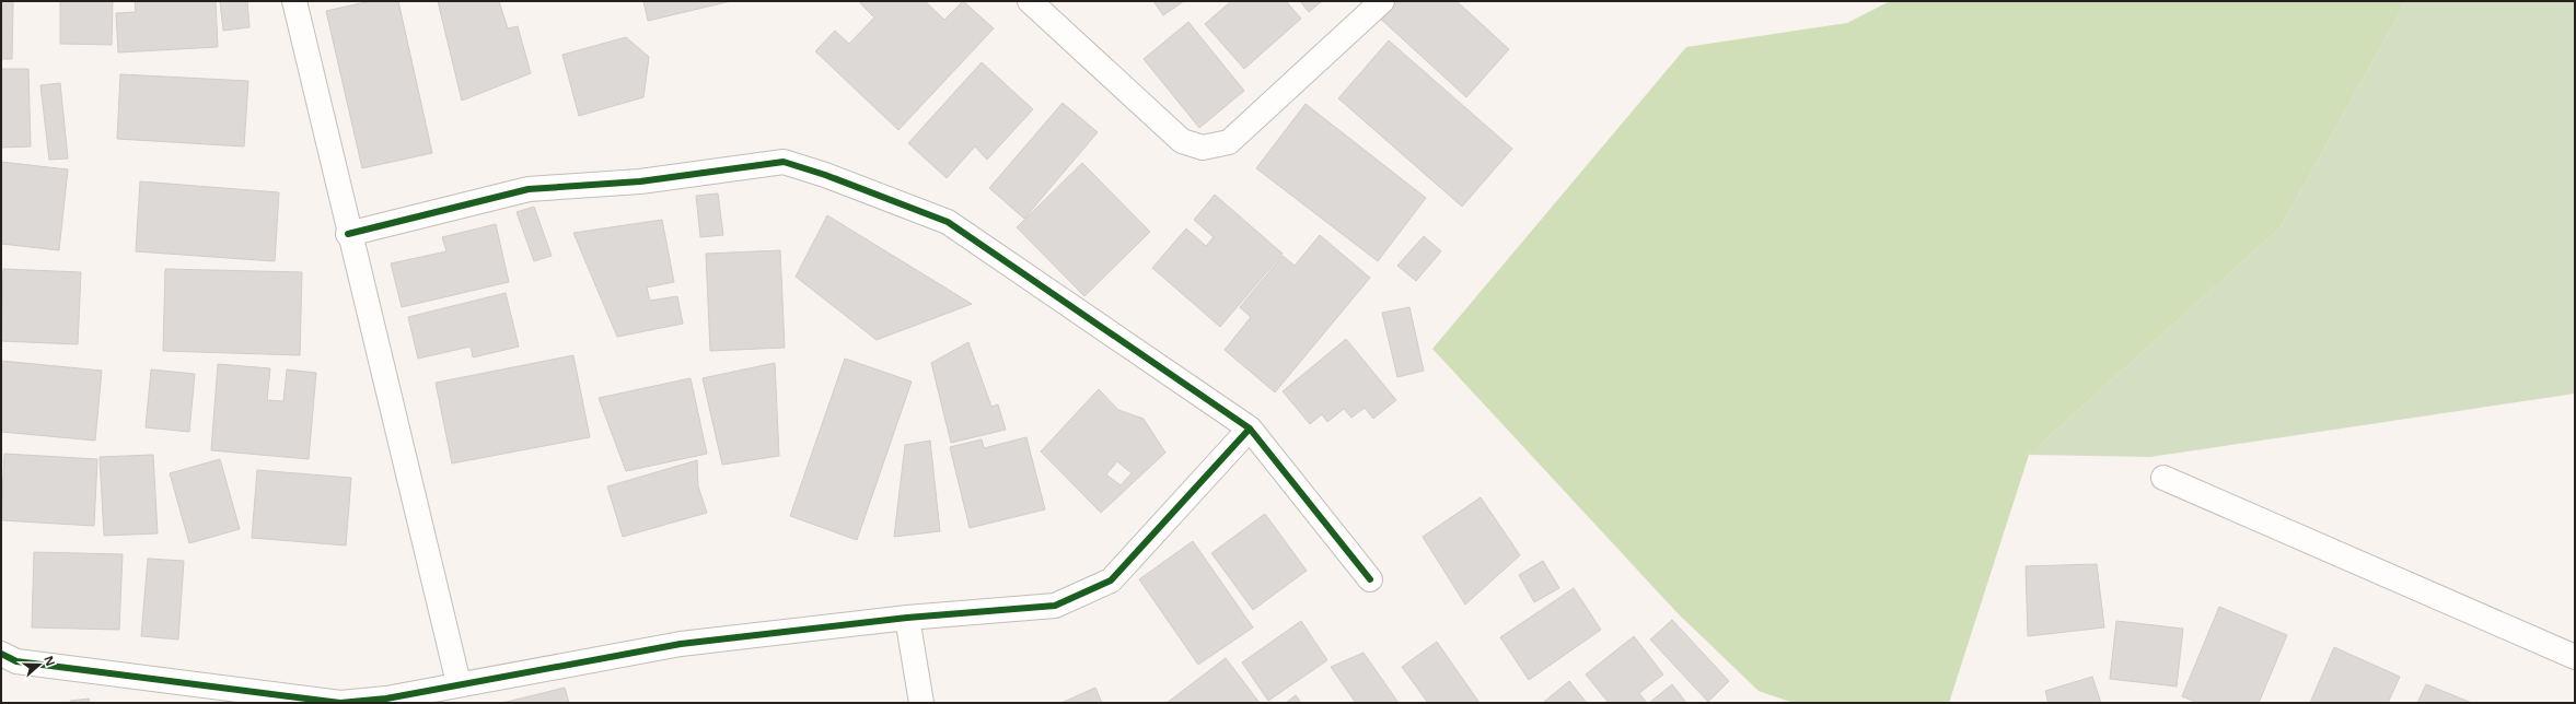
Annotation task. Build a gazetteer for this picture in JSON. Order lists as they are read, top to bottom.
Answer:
{
  "north": "right"
}
